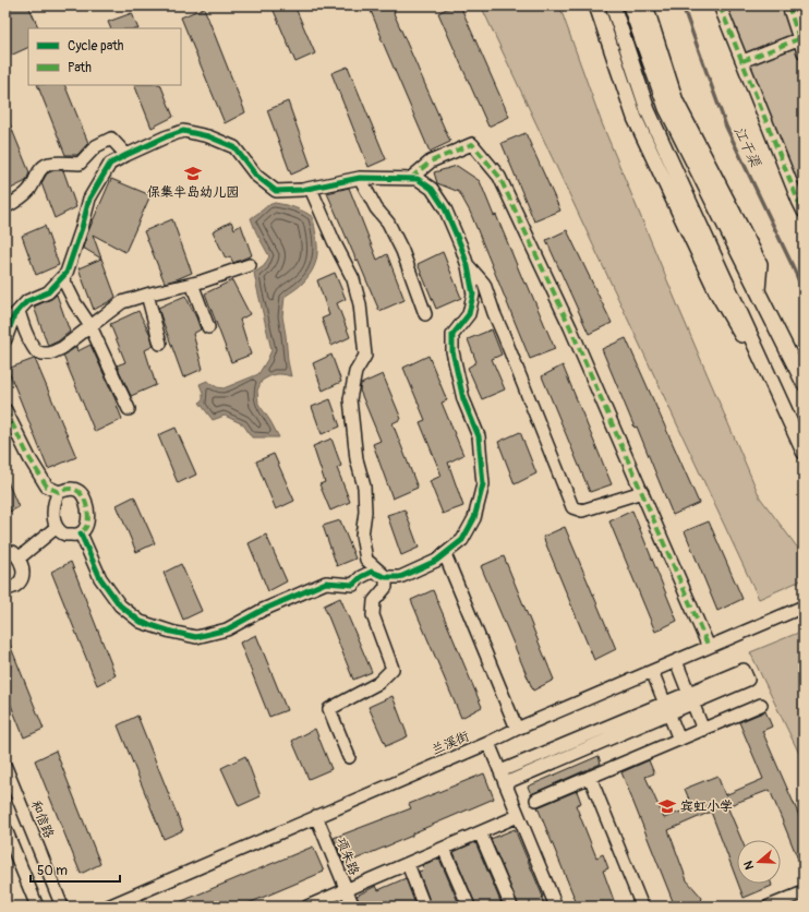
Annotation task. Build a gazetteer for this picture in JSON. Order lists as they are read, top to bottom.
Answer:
{
  "streets": {
    "street": ["兰溪街", "和信路", "项朱路"]
  },
  "crossings": [
    ["兰溪街", "项朱路"]
  ],
  "water": ["江干渠"],
  "places": {
    "school or university": ["保集半岛幼儿园", "宾虹小学"]
  },
  "legend": ["Cycle path", "Path"],
  "scale_bar": "50 m",
  "north": "left"
}
